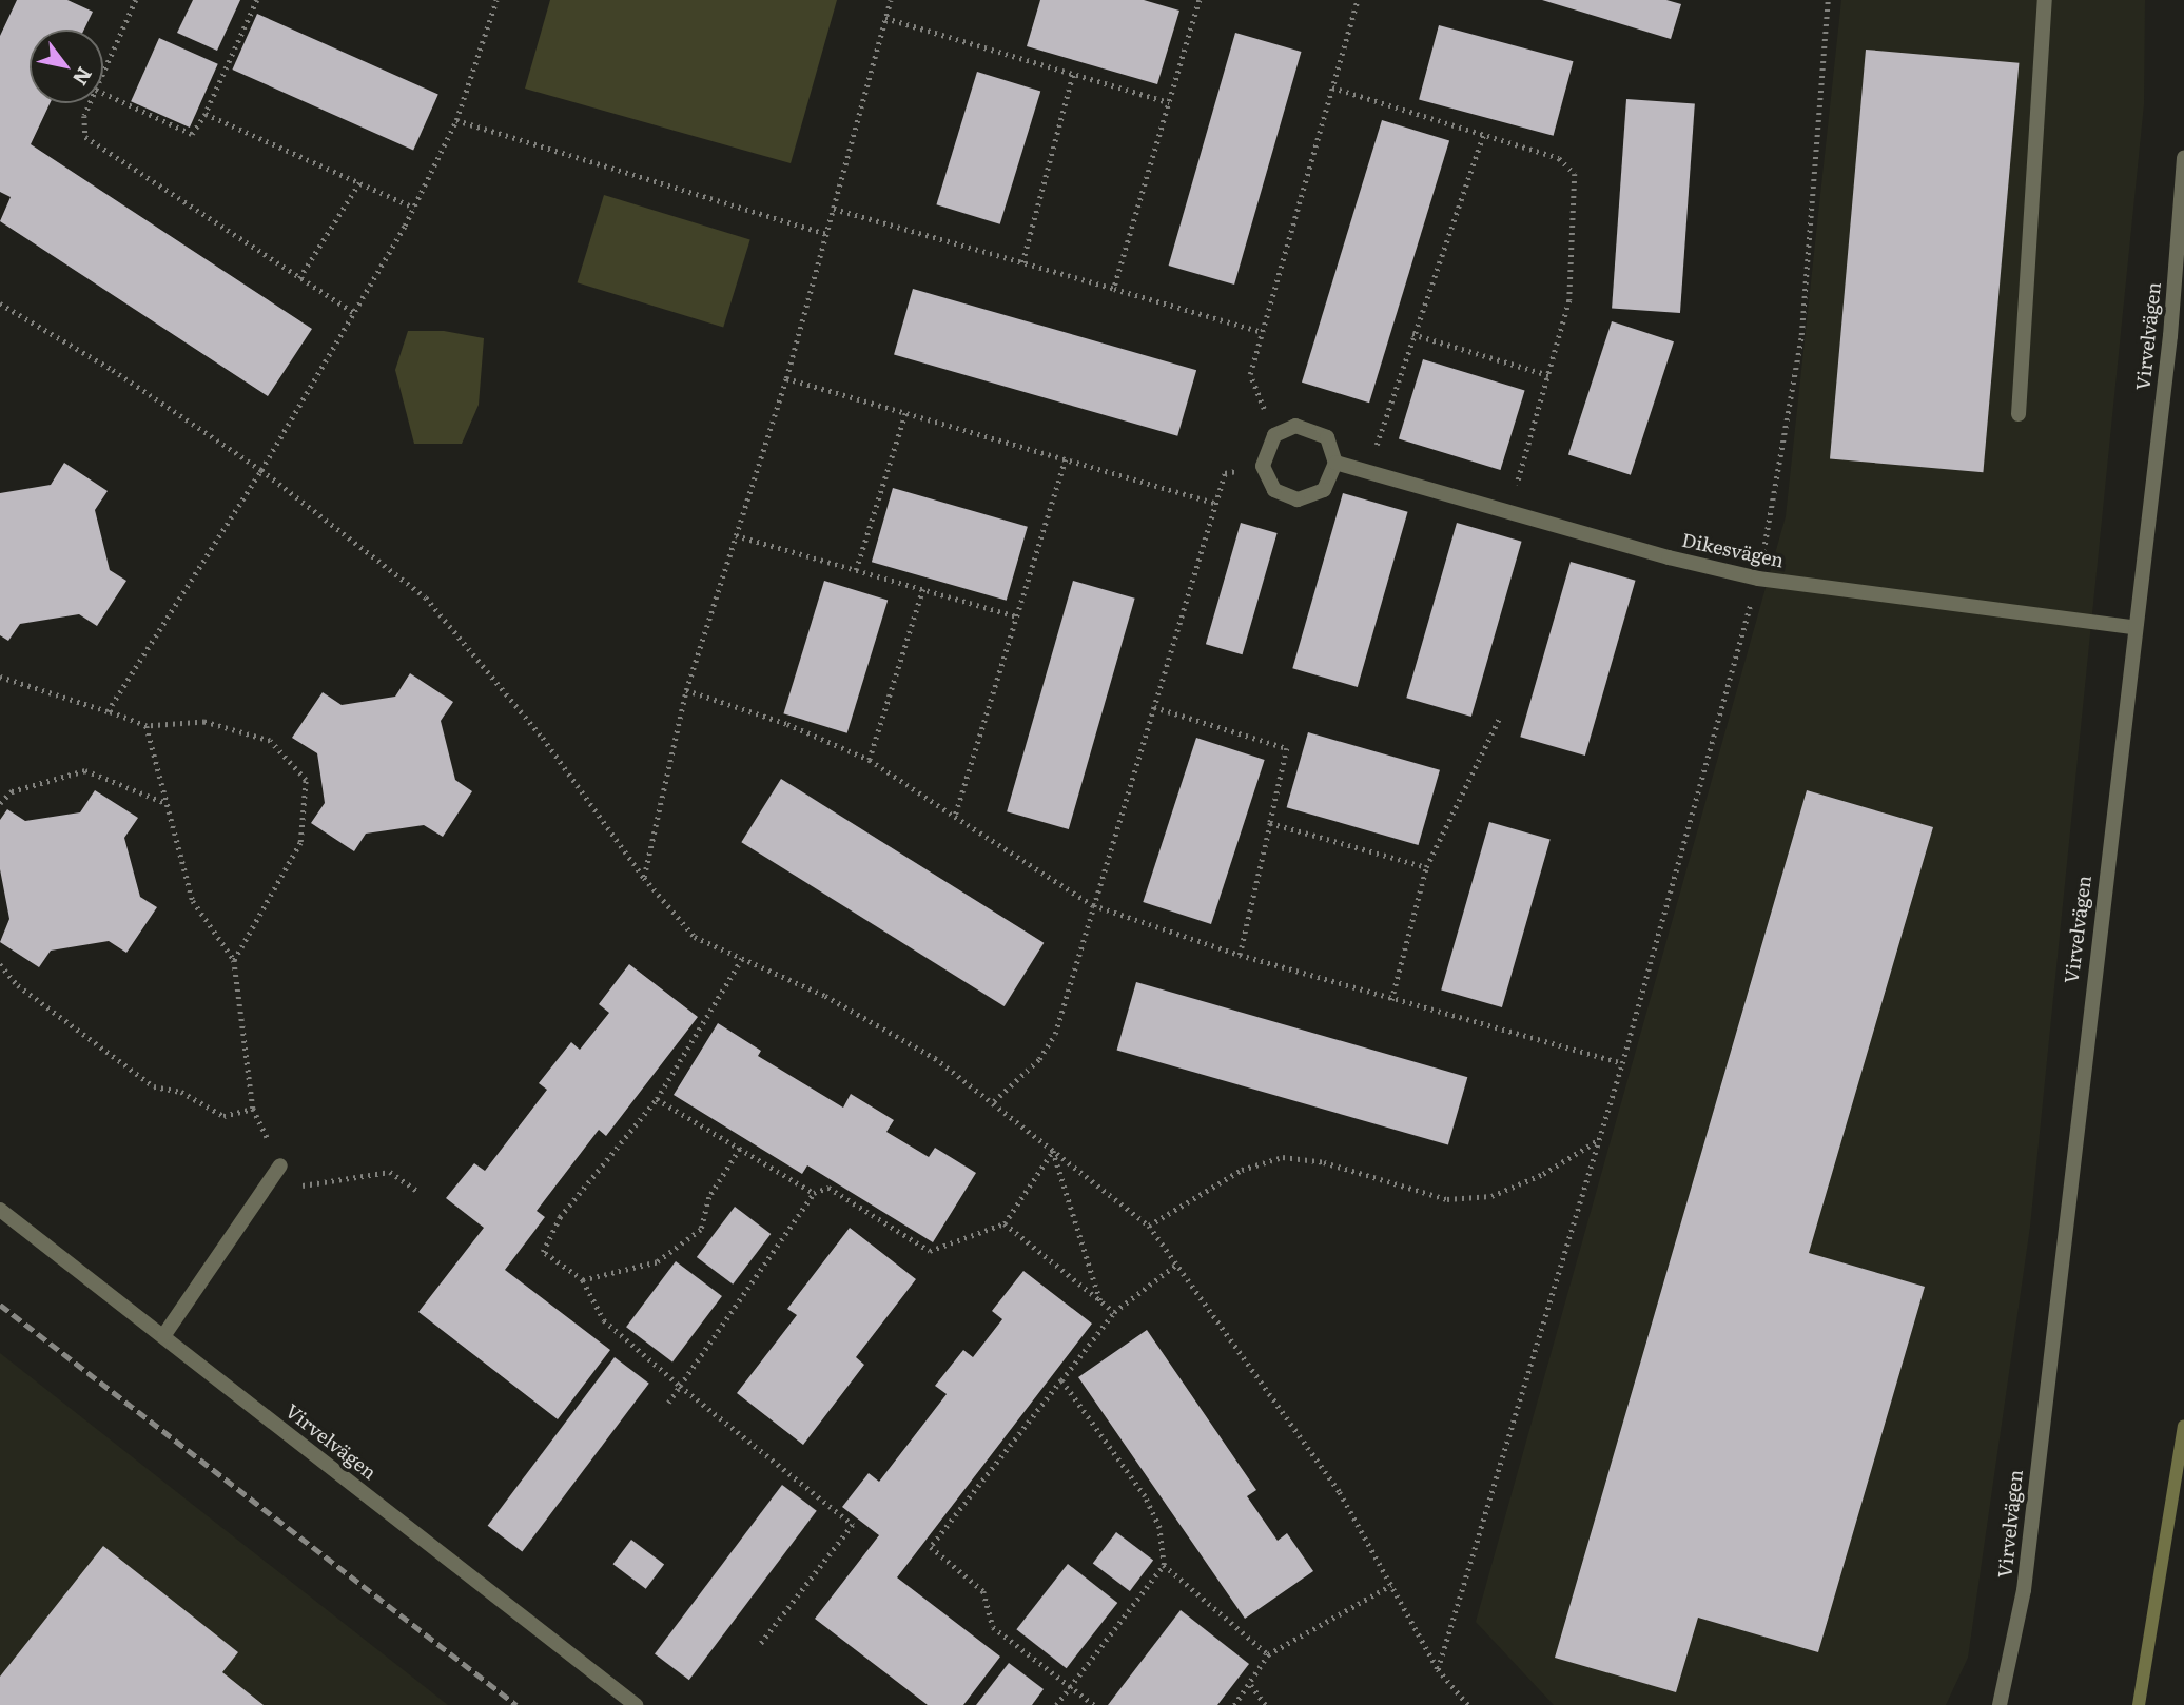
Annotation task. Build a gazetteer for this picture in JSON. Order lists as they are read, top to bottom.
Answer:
{
  "streets": {
    "street": ["Virvelvägen", "Dikesvägen"]
  },
  "crossings": [
    ["Virvelvägen", "Dikesvägen"]
  ],
  "north": "bottom right"
}
